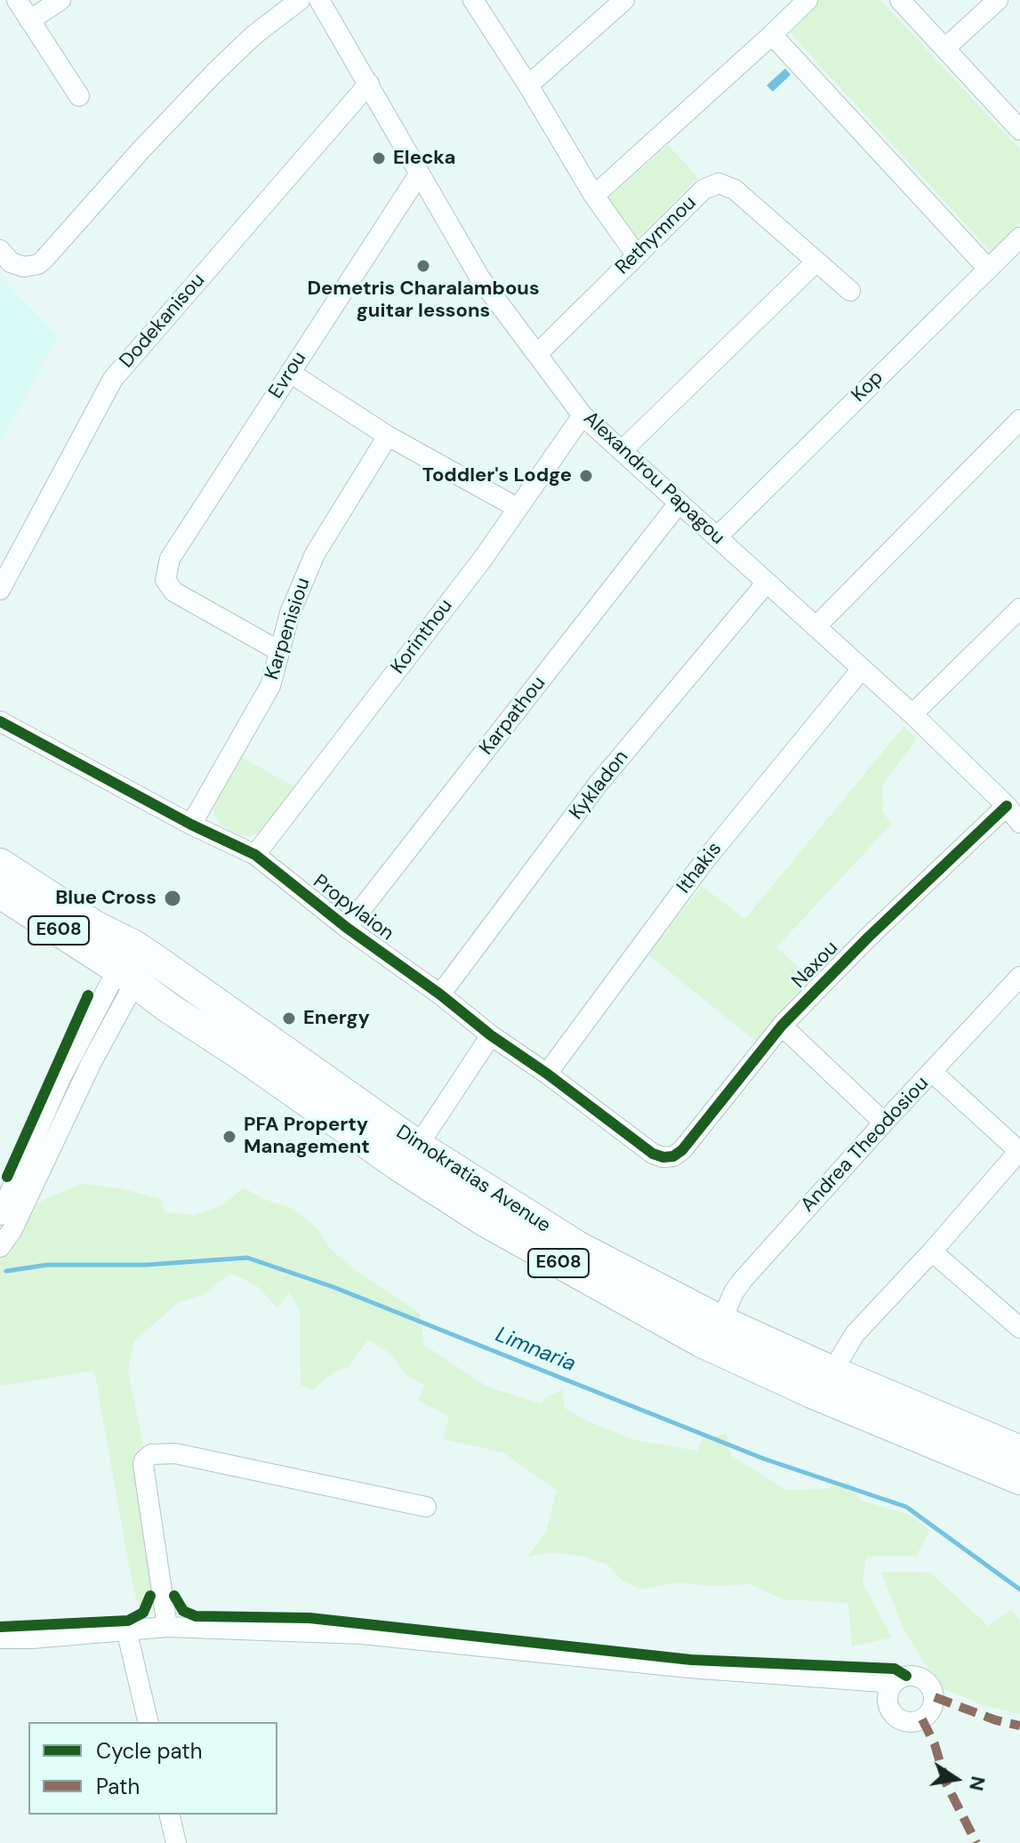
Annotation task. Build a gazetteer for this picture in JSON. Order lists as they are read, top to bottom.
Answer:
{
  "streets": {
    "highway": ["E608", "Dimokratias Avenue"],
    "street": [
      "Rethymnou",
      "Dodekanisou",
      "Evrou",
      "Kop",
      "Alexandrou Papagou",
      "Karpenisiou",
      "Korinthou",
      "Karpathou",
      "Kykladon",
      "Ithakis",
      "Propylaion",
      "Naxou",
      "Andrea Theodosiou"
    ]
  },
  "crossings": [
    ["Rethymnou", "Alexandrou Papagou"],
    ["Dodekanisou", "Alexandrou Papagou"],
    ["Evrou", "Alexandrou Papagou"],
    ["Evrou", "Karpenisiou"],
    ["Kop", "Alexandrou Papagou"],
    ["Alexandrou Papagou", "Korinthou"],
    ["Alexandrou Papagou", "Karpathou"],
    ["Alexandrou Papagou", "Kykladon"],
    ["Alexandrou Papagou", "Ithakis"],
    ["Alexandrou Papagou", "Naxou"],
    ["Karpenisiou", "Propylaion"],
    ["Korinthou", "Propylaion"],
    ["Karpathou", "Propylaion"],
    ["Kykladon", "Propylaion"],
    ["Ithakis", "Propylaion"],
    ["Propylaion", "Naxou"],
    ["Andrea Theodosiou", "Dimokratias Avenue"]
  ],
  "water": ["Limnaria"],
  "places": [
    "Elecka",
    "Demetris Charalambous guitar lessons",
    "Toddler's Lodge",
    "Blue Cross",
    "Energy",
    "PFA Property Management"
  ],
  "legend": ["Cycle path", "Path"],
  "north": "right"
}
